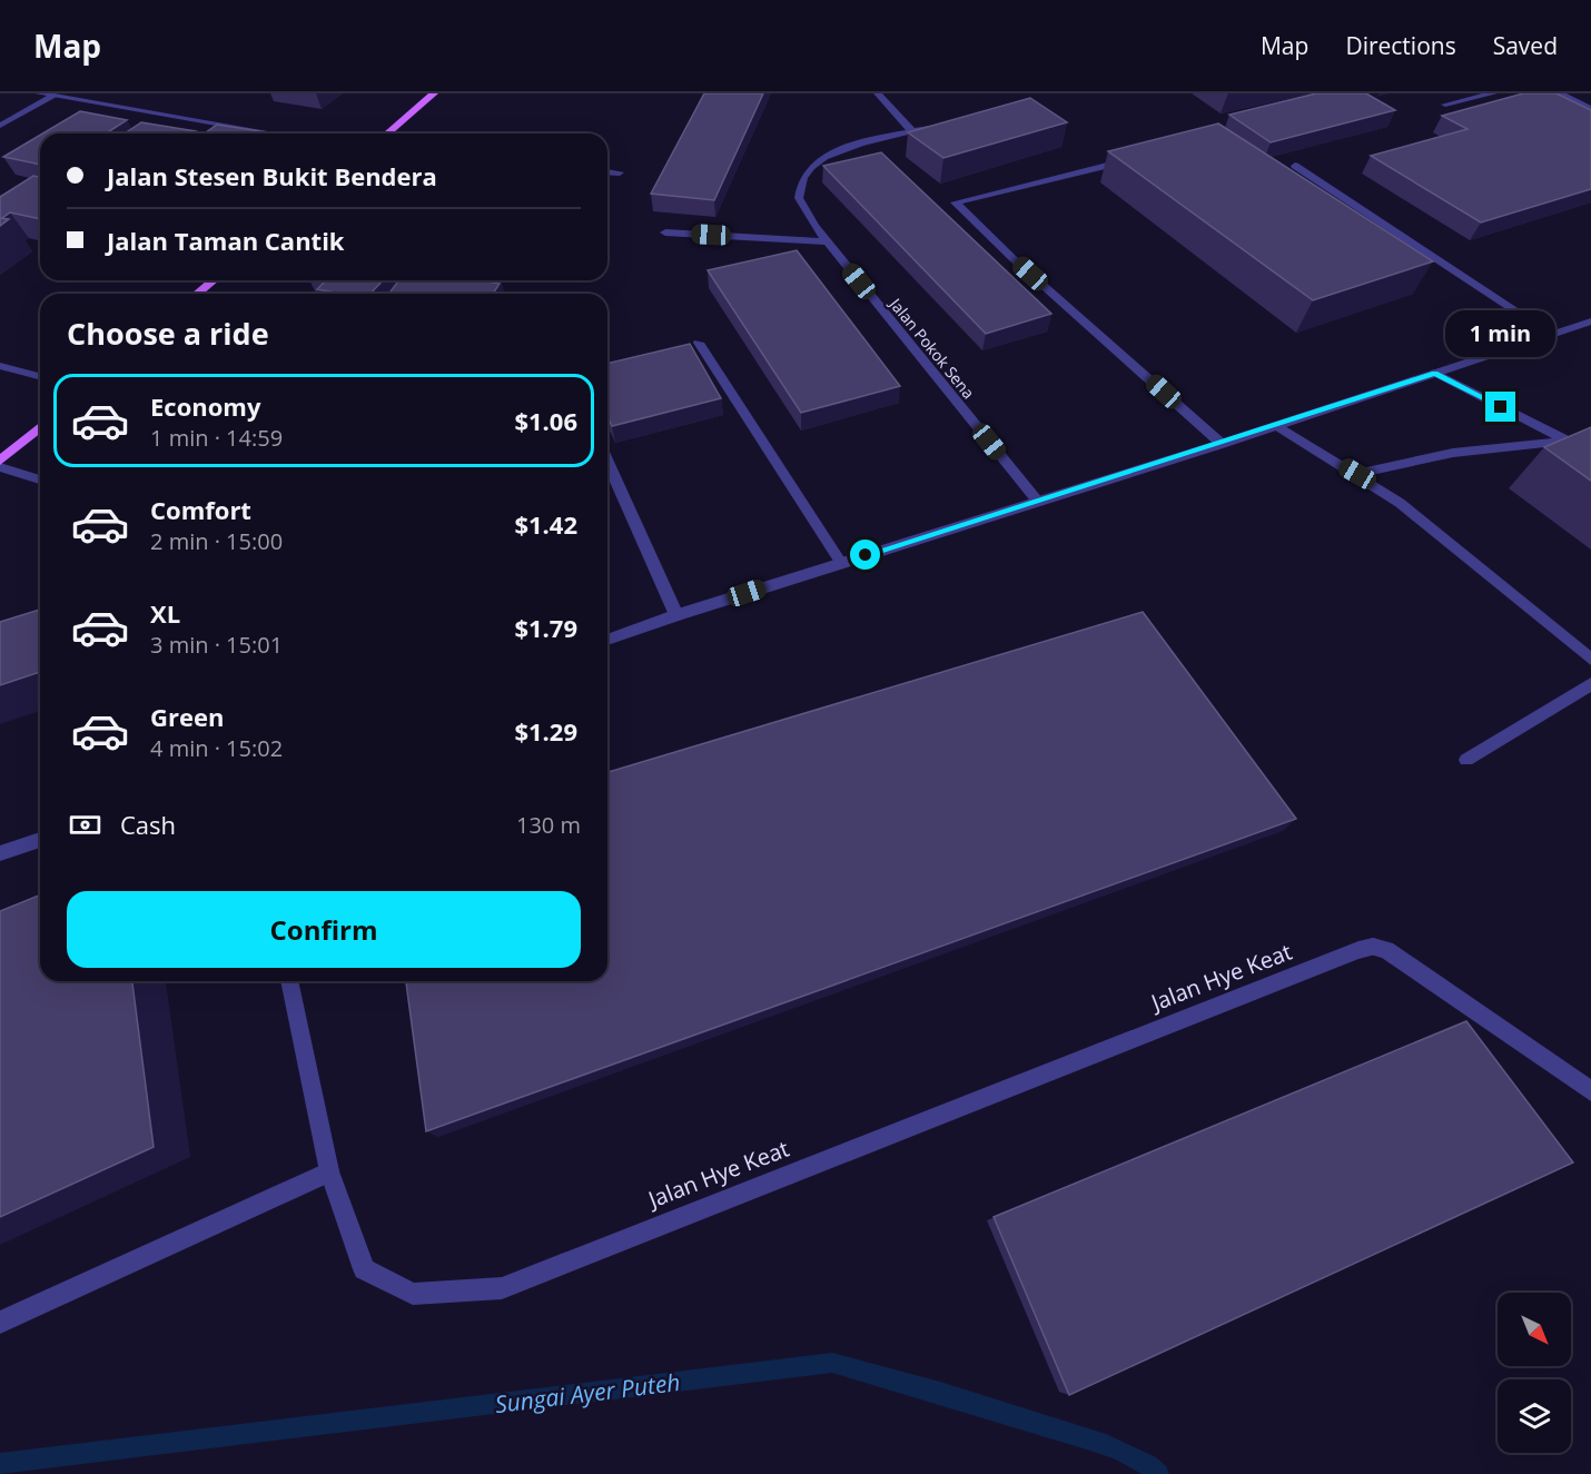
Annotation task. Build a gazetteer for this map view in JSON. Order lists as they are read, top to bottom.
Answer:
{
  "streets": {
    "street": ["Jalan Pokok Sena", "Jalan Hye Keat"]
  },
  "water": ["Sungai Ayer Puteh"],
  "north": "bottom right",
  "page": {
    "header": "Map",
    "nav": ["Map", "Directions", "Saved"],
    "banner": ["Jalan Stesen Bukit Bendera", "Jalan Taman Cantik"],
    "heading": "Choose a ride",
    "bubble": "1 min",
    "list": [
      {
        "name": "Economy",
        "note": "1 min · 14:59",
        "value": "$1.06"
      },
      {
        "name": "Comfort",
        "note": "2 min · 15:00",
        "value": "$1.42"
      },
      {
        "name": "XL",
        "note": "3 min · 15:01",
        "value": "$1.79"
      },
      {
        "name": "Green",
        "note": "4 min · 15:02",
        "value": "$1.29"
      }
    ],
    "pay": ["Cash", "130 m"],
    "buttons": "Confirm"
  }
}
